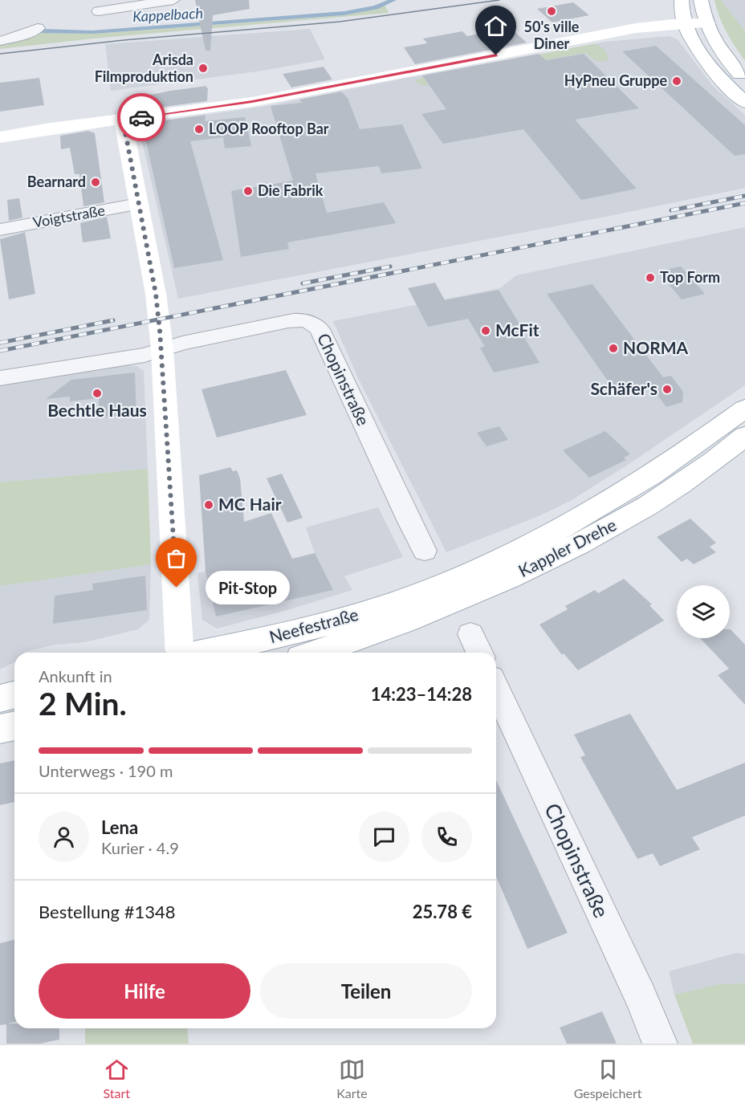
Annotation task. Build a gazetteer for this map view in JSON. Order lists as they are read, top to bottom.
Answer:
{
  "streets": {
    "main road": ["Kappler Drehe", "Neefestraße"],
    "street": ["Voigtstraße", "Chopinstraße"]
  },
  "crossings": [
    ["Kappler Drehe", "Neefestraße"]
  ],
  "water": ["Kappelbach"],
  "places": [
    "50's ville Diner",
    "Arisda Filmproduktion",
    "HyPneu Gruppe",
    "LOOP Rooftop Bar",
    "Bearnard",
    "Die Fabrik",
    "Top Form",
    "McFit",
    "NORMA",
    "Schäfer's",
    "Bechtle Haus",
    "MC Hair",
    "Pit-Stop"
  ],
  "page": {
    "bubble": "Pit-Stop",
    "heading": ["2 Min.", "Ankunft in", "14:23–14:28"],
    "panel": [
      "Lena",
      "Kurier · 4.9",
      "Bestellung #1348",
      "25.78 €"
    ],
    "bar": "Unterwegs · 190 m",
    "buttons": ["Hilfe", "Teilen"],
    "tabs": ["Start", "Karte", "Gespeichert"]
  }
}
